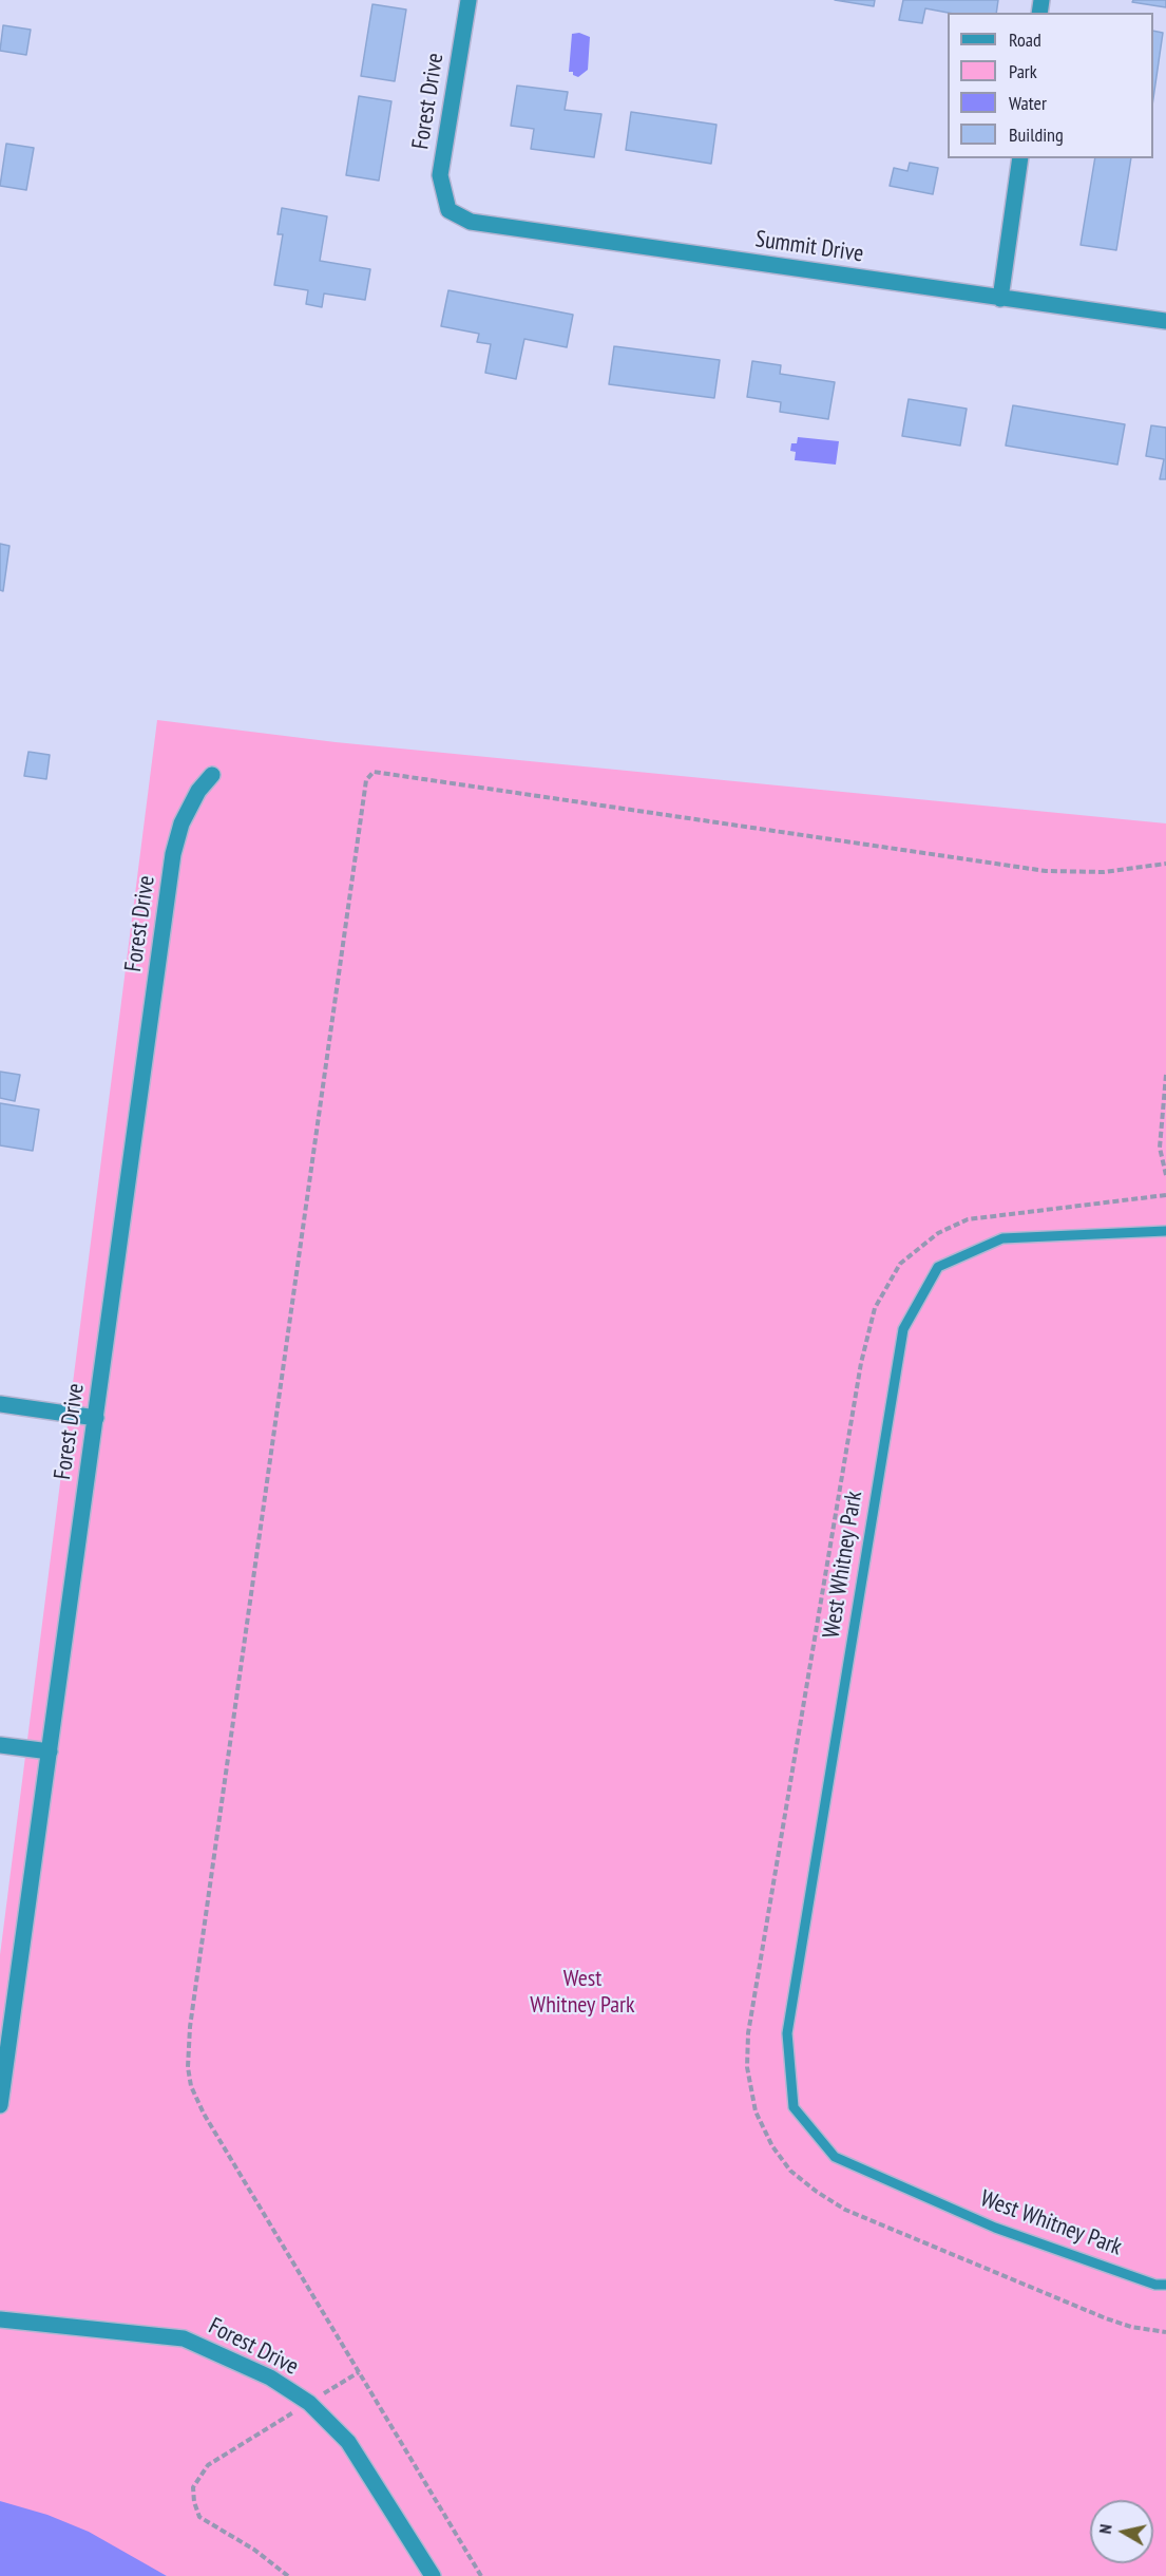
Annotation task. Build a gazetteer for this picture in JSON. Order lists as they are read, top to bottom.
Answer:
{
  "streets": {
    "street": ["Forest Drive", "Summit Drive"],
    "lane": ["West Whitney Park"]
  },
  "crossings": [
    ["Forest Drive", "Summit Drive"]
  ],
  "parks": ["West Whitney Park"],
  "legend": [
    "Road",
    "Park",
    "Water",
    "Building"
  ],
  "north": "left"
}
